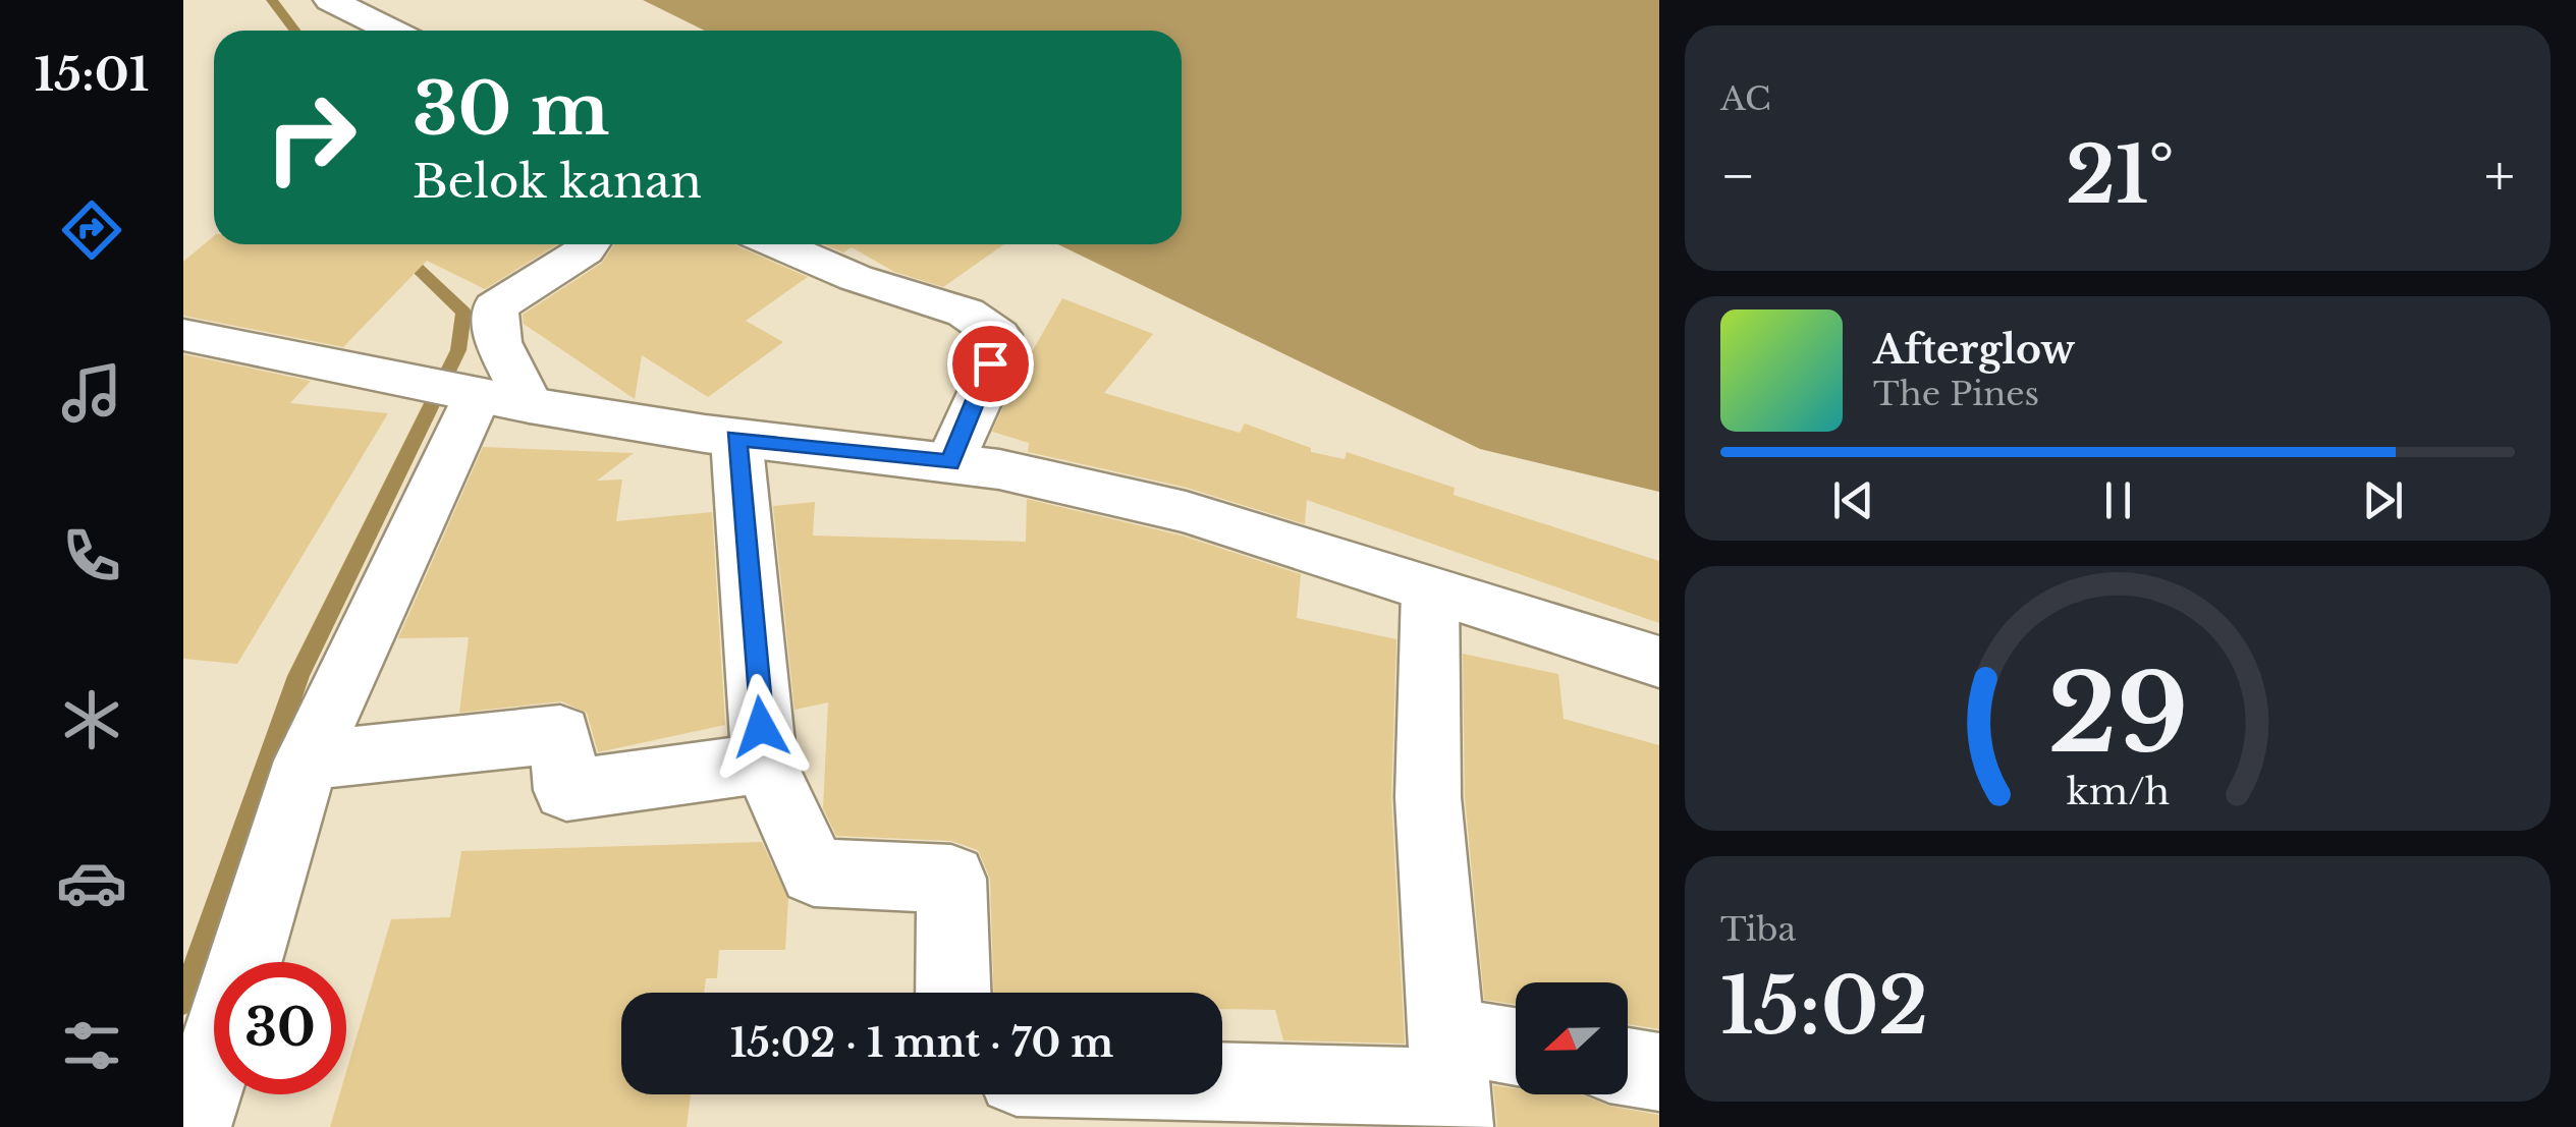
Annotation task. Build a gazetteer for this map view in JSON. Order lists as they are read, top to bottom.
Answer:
{
  "north": "left",
  "page": {
    "tabs": "15:01",
    "tile": [
      "AC",
      ["Tiba", "15:02"]
    ],
    "turn": ["30 m", "Belok kanan"],
    "heat": ["−", "21°", "+"],
    "song": ["Afterglow", "The Pines"],
    "limit": "30",
    "trip": "15:02 · 1 mnt · 70 m",
    "gauge": ["29", "km/h"]
  }
}
